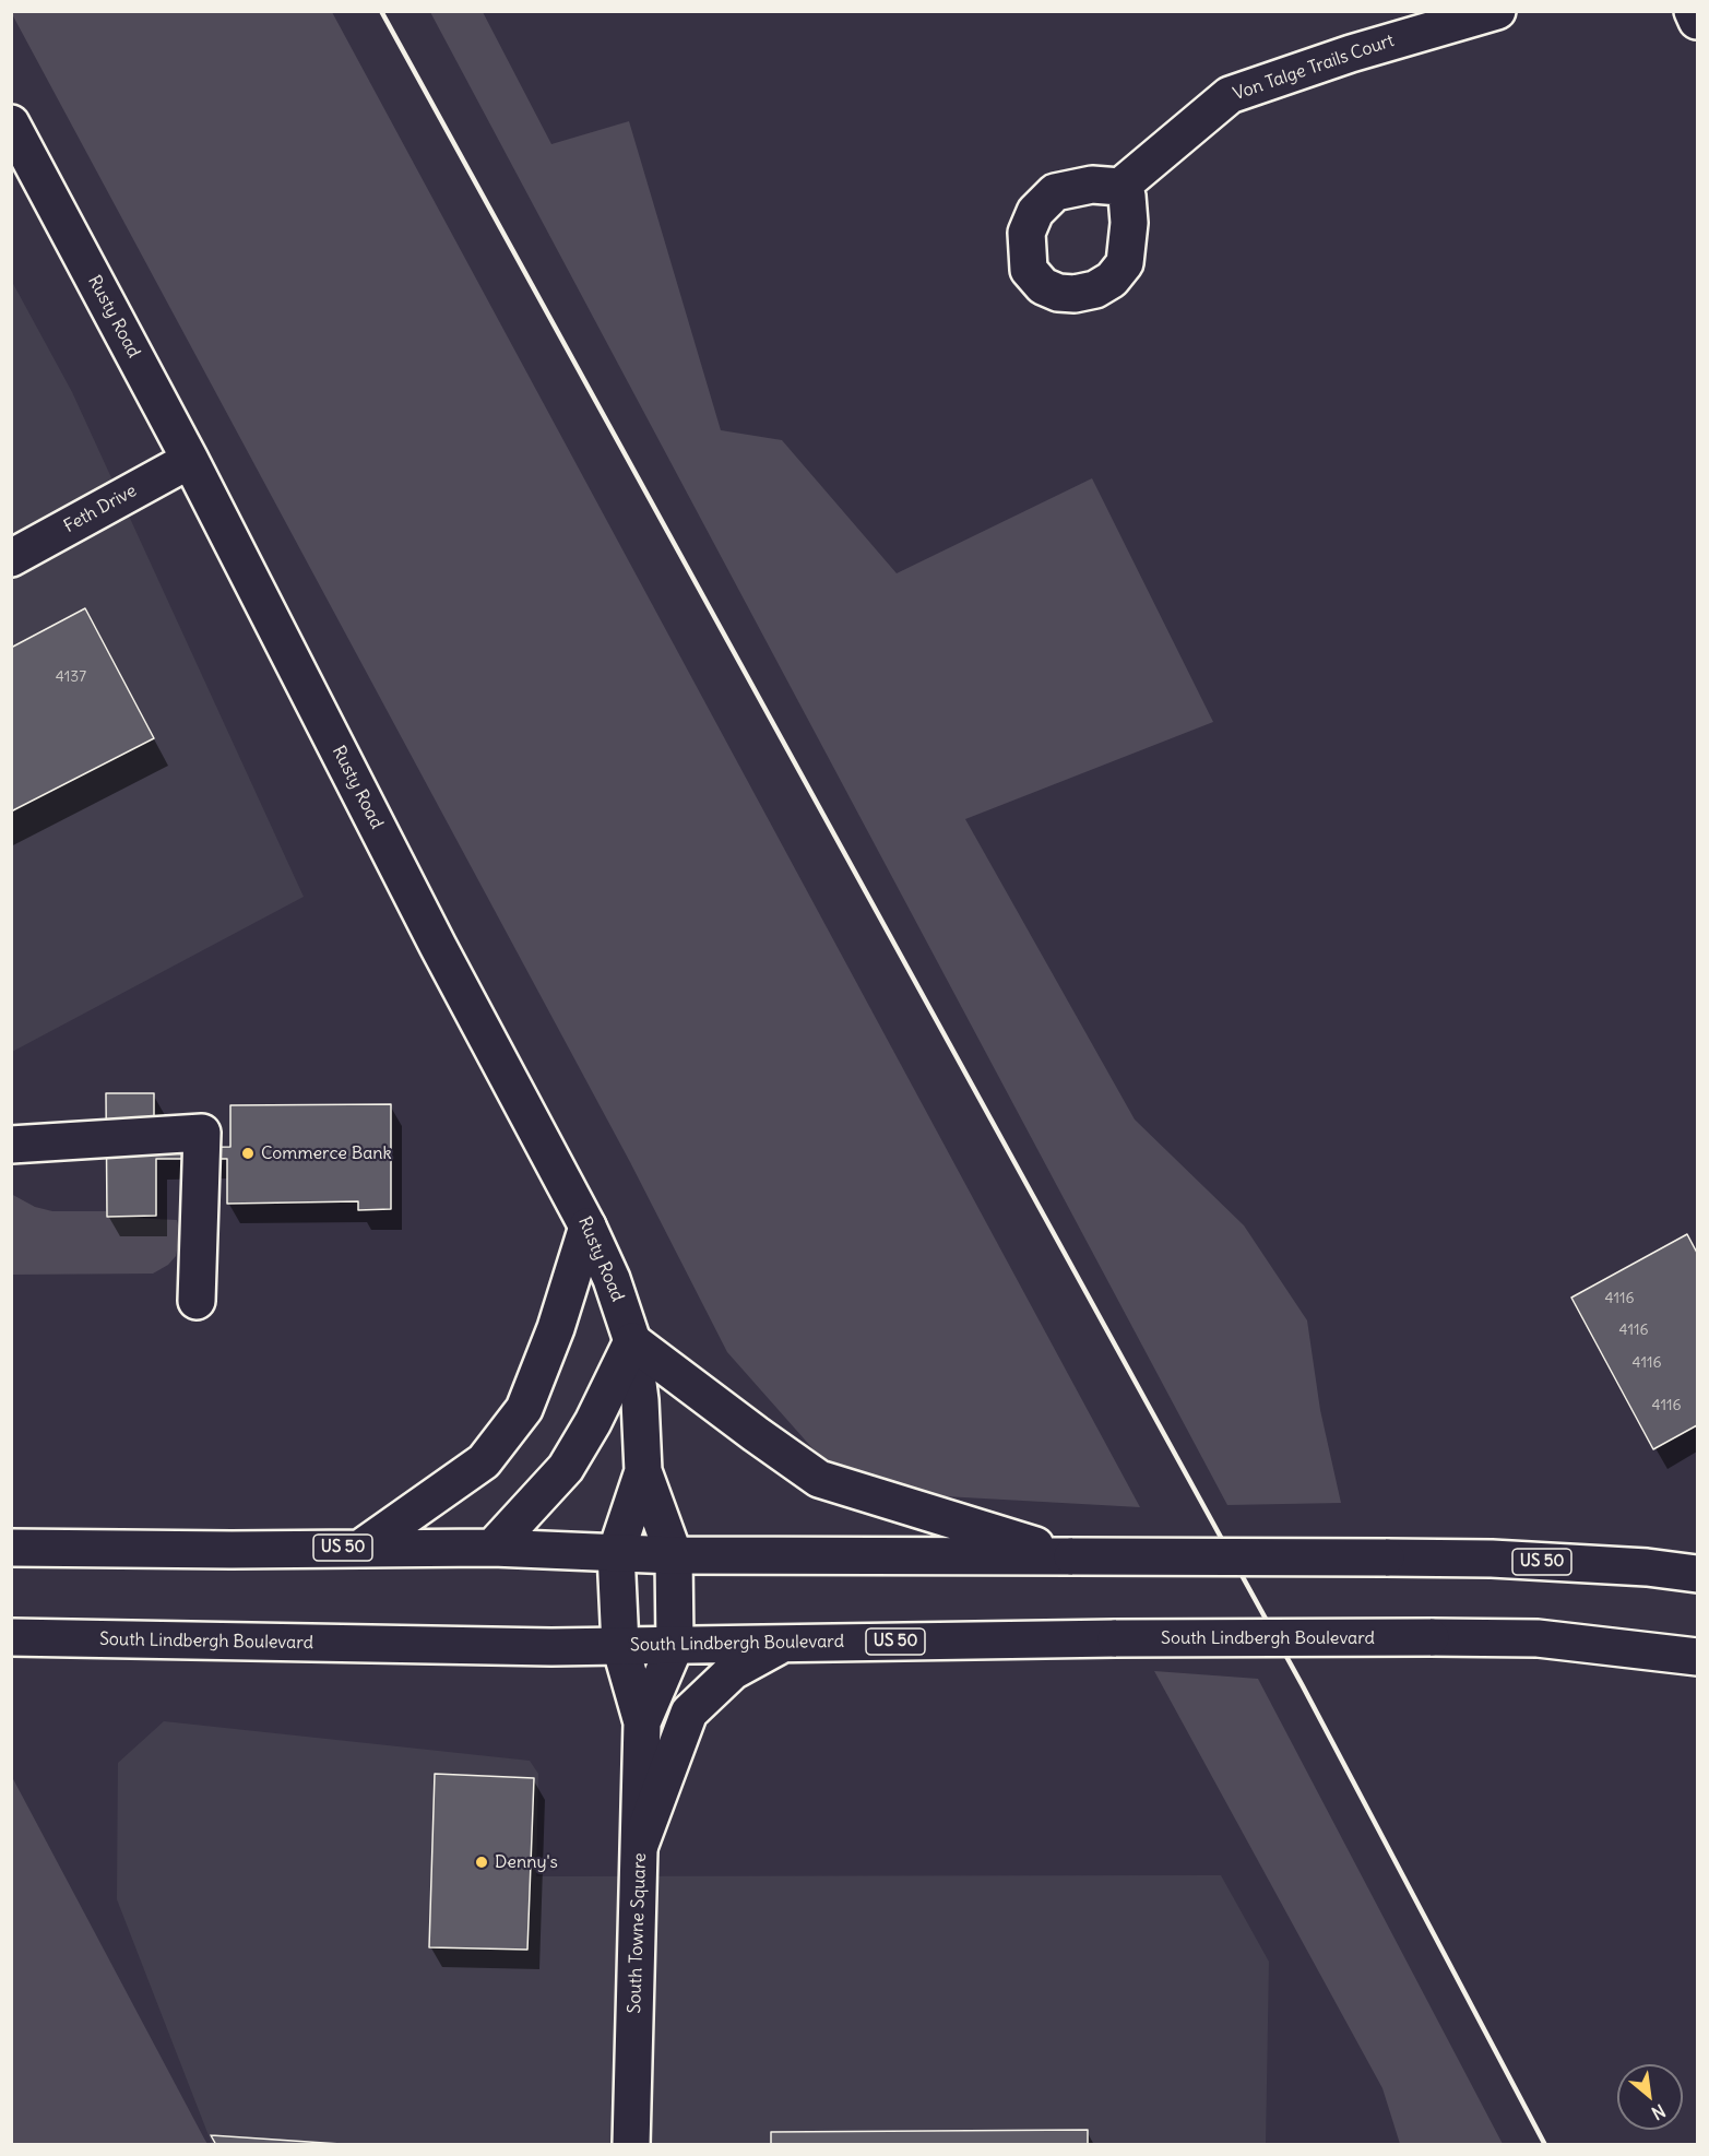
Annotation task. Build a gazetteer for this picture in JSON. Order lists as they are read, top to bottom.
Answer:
{
  "streets": {
    "main road": [
      "Von Talge Trails Court",
      "Rusty Road",
      "Feth Drive",
      "US 50",
      "South Lindbergh Boulevard",
      "South Towne Square"
    ]
  },
  "crossings": [
    ["Rusty Road", "Feth Drive"],
    ["Rusty Road", "US 50"],
    ["Rusty Road", "South Lindbergh Boulevard"],
    ["Rusty Road", "South Towne Square"],
    ["US 50", "South Towne Square"],
    ["South Lindbergh Boulevard", "South Towne Square"]
  ],
  "places": ["Commerce Bank", "Denny's"],
  "house_numbers": [
    "4137",
    "4116",
    "4116",
    "4116",
    "4116"
  ],
  "north": "bottom right"
}
